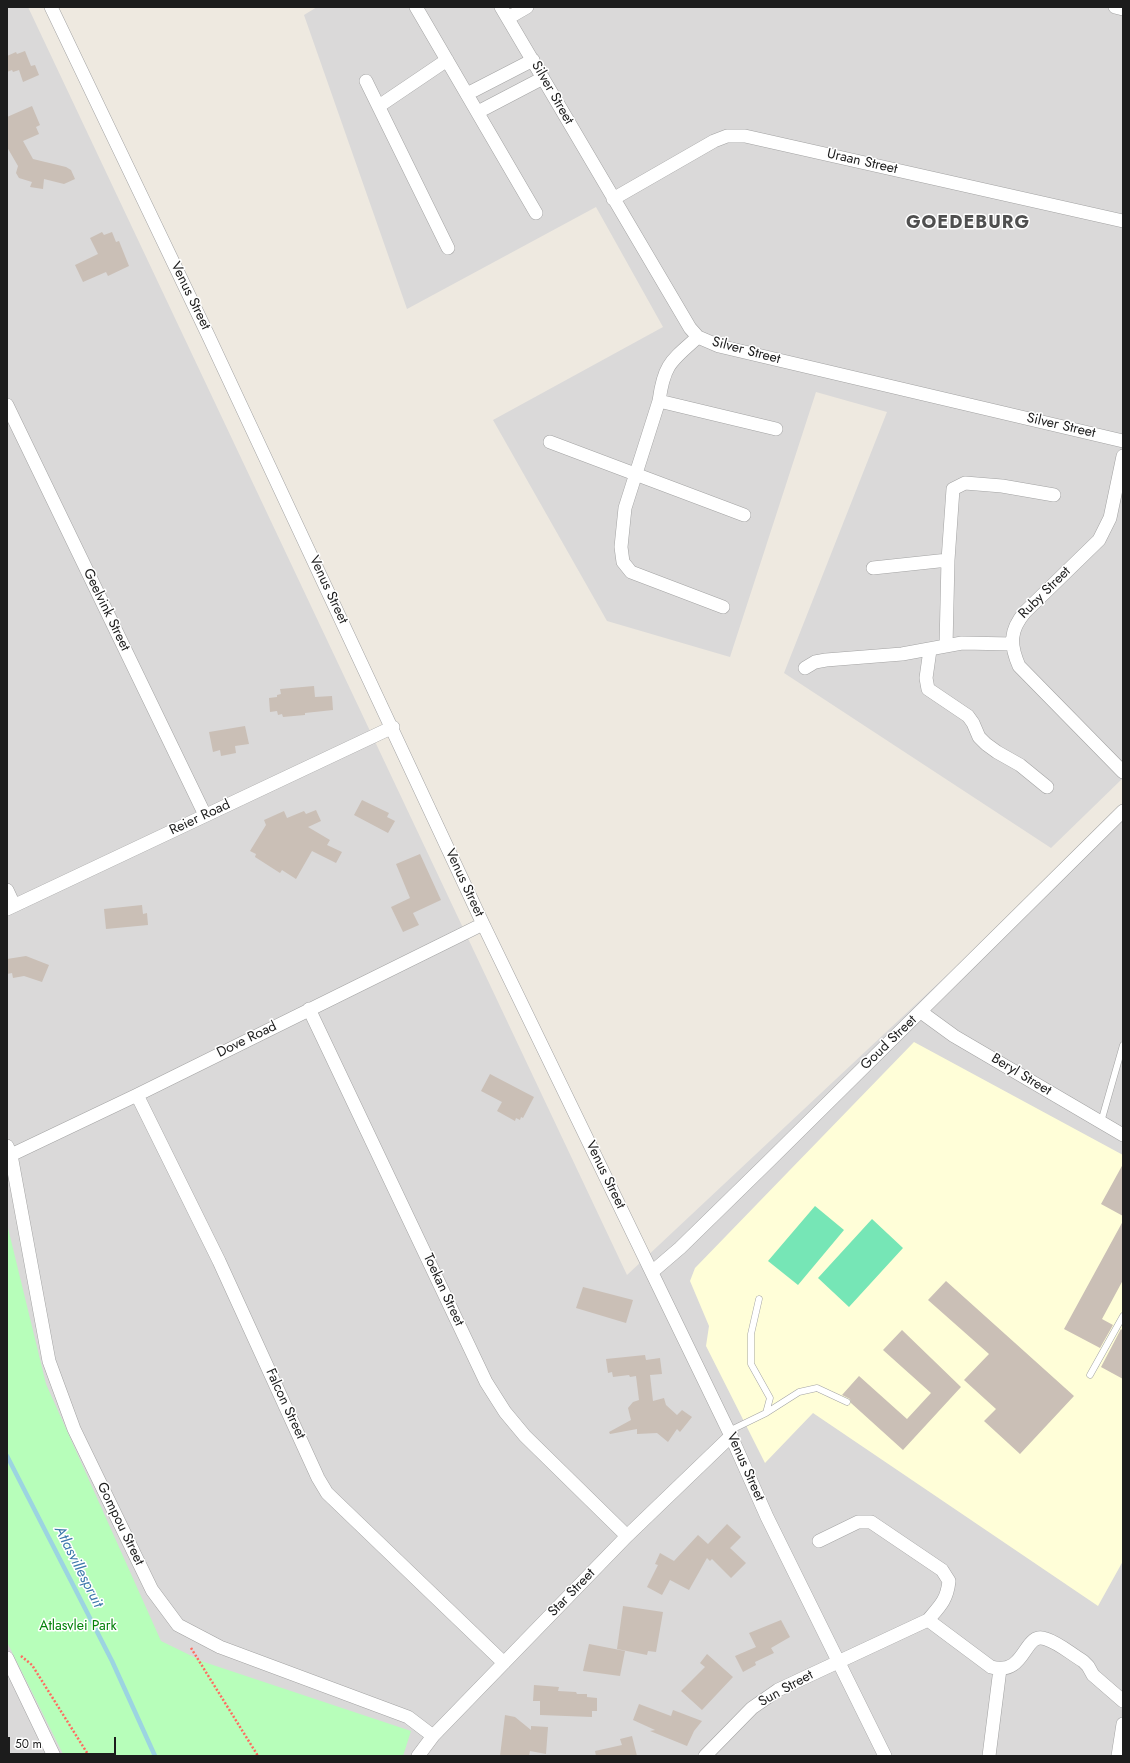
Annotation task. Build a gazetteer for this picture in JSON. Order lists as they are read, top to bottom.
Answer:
{
  "streets": {
    "street": [
      "Silver Street",
      "Uraan Street",
      "Venus Street",
      "Ruby Street",
      "Geelvink Street",
      "Reier Road",
      "Dove Road",
      "Goud Street",
      "Beryl Street",
      "Toekan Street",
      "Falcon Street",
      "Gompou Street",
      "Star Street",
      "Sun Street"
    ]
  },
  "crossings": [
    ["Silver Street", "Uraan Street"],
    ["Venus Street", "Reier Road"],
    ["Venus Street", "Dove Road"],
    ["Venus Street", "Goud Street"],
    ["Venus Street", "Star Street"],
    ["Venus Street", "Sun Street"],
    ["Geelvink Street", "Reier Road"],
    ["Dove Road", "Toekan Street"],
    ["Dove Road", "Falcon Street"],
    ["Dove Road", "Gompou Street"],
    ["Goud Street", "Beryl Street"],
    ["Toekan Street", "Star Street"],
    ["Falcon Street", "Star Street"],
    ["Gompou Street", "Star Street"]
  ],
  "districts": ["GOEDEBURG"],
  "water": ["Atlasvillespruit"],
  "parks": ["Atlasvlei Park"],
  "scale_bar": "50 m"
}
